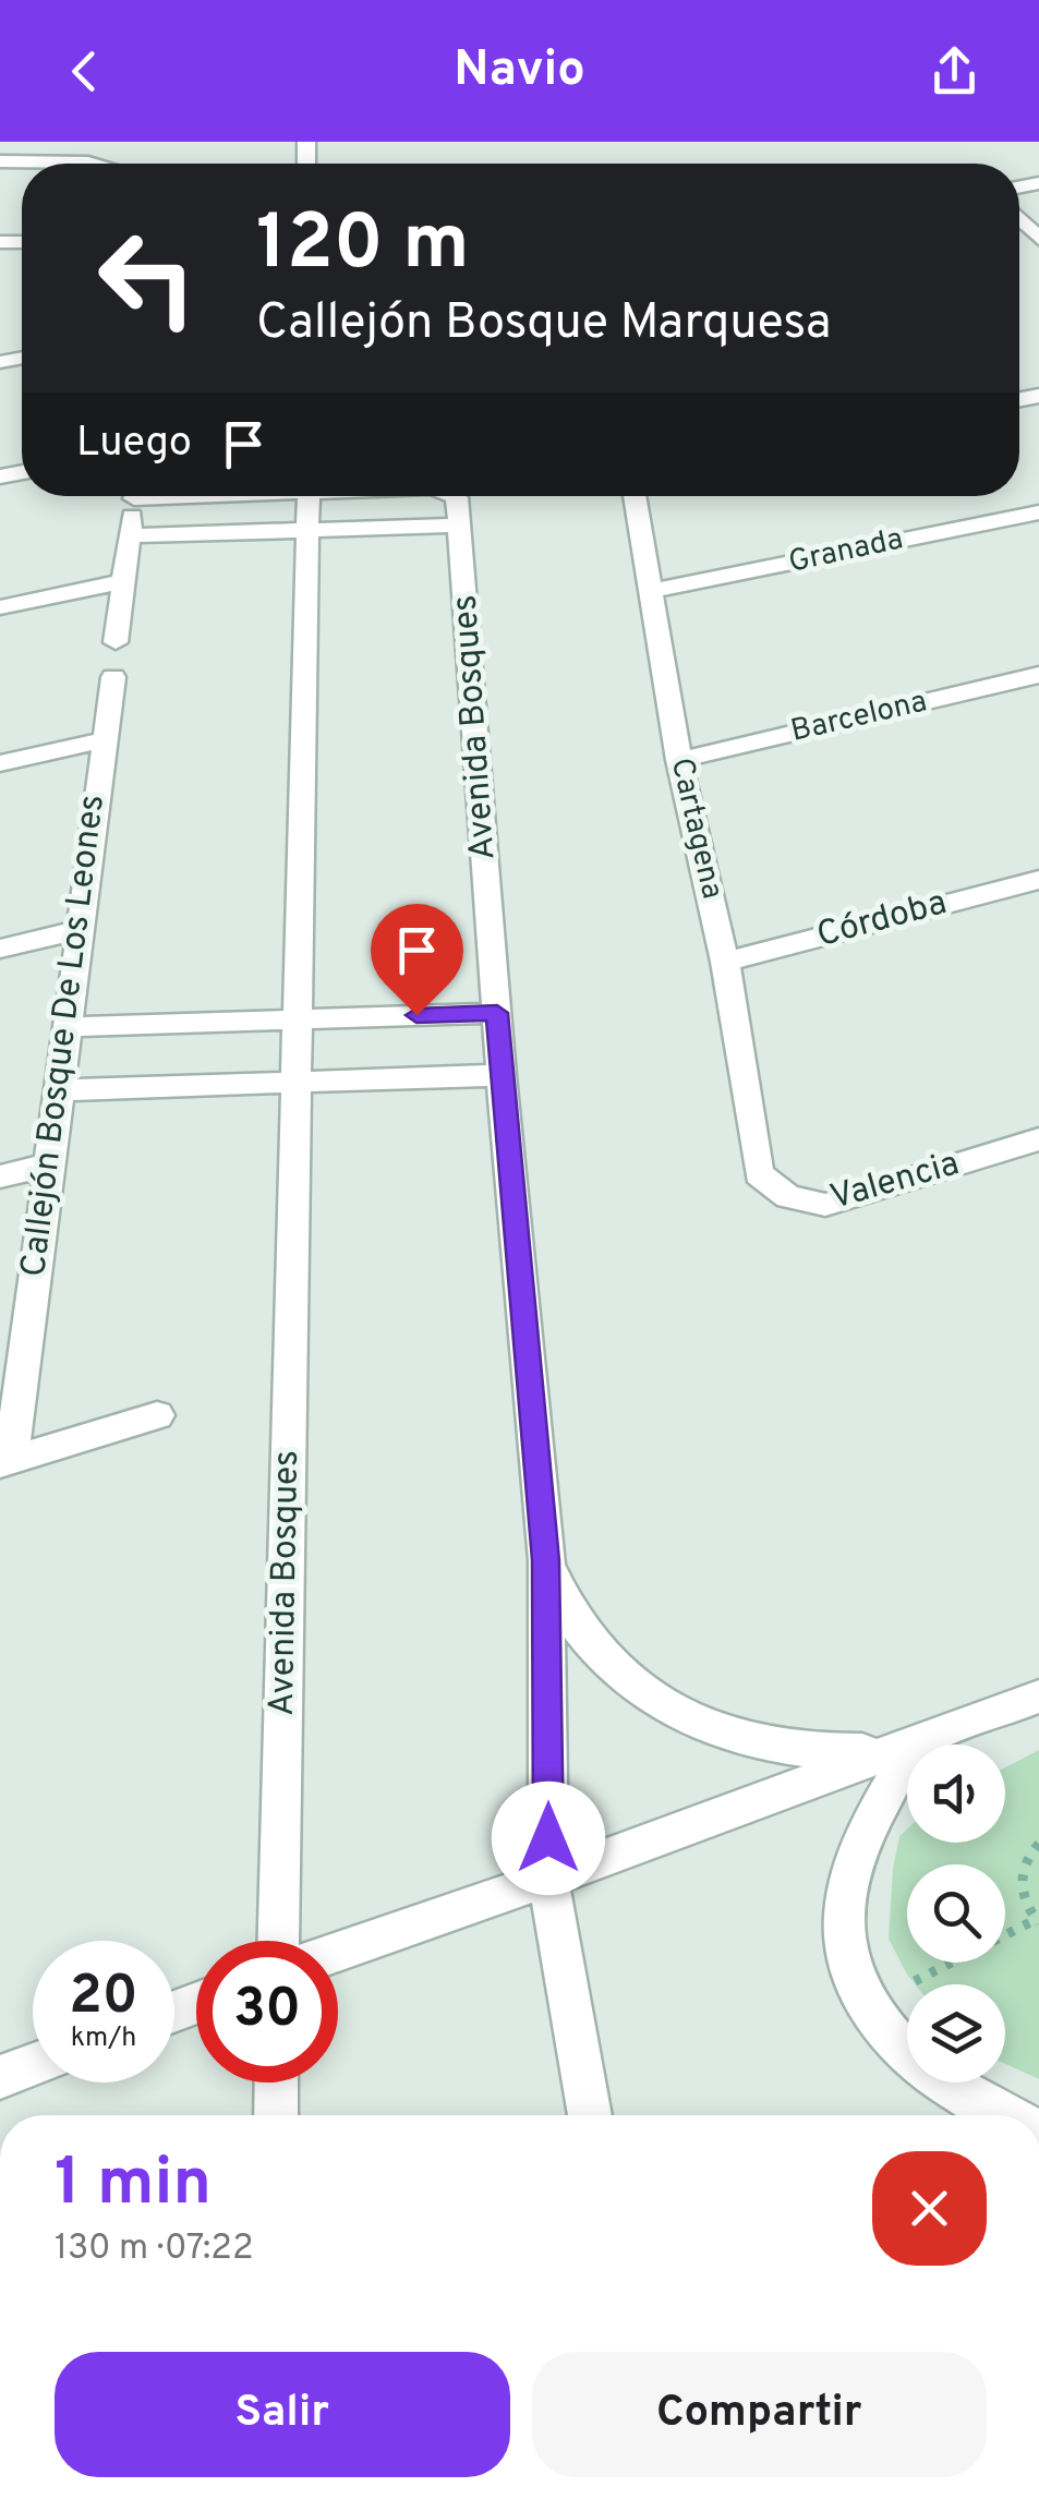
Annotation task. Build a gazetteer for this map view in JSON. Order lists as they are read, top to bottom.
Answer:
{
  "streets": {
    "street": [
      "Granada",
      "Barcelona",
      "Avenida Bosques",
      "Cartagena",
      "Córdoba",
      "Callejón Bosque De Los Leones",
      "Valencia"
    ]
  },
  "crossings": [
    ["Granada", "Cartagena"],
    ["Barcelona", "Cartagena"],
    ["Cartagena", "Córdoba"],
    ["Cartagena", "Valencia"]
  ],
  "page": {
    "header": "Navio",
    "turn": ["120 m", "Callejón Bosque Marquesa"],
    "then": "Luego",
    "speed": "20 km/h",
    "limit": "30",
    "heading": ["1 min", "130 m · 07:22"],
    "buttons": ["Salir", "Compartir"]
  }
}
